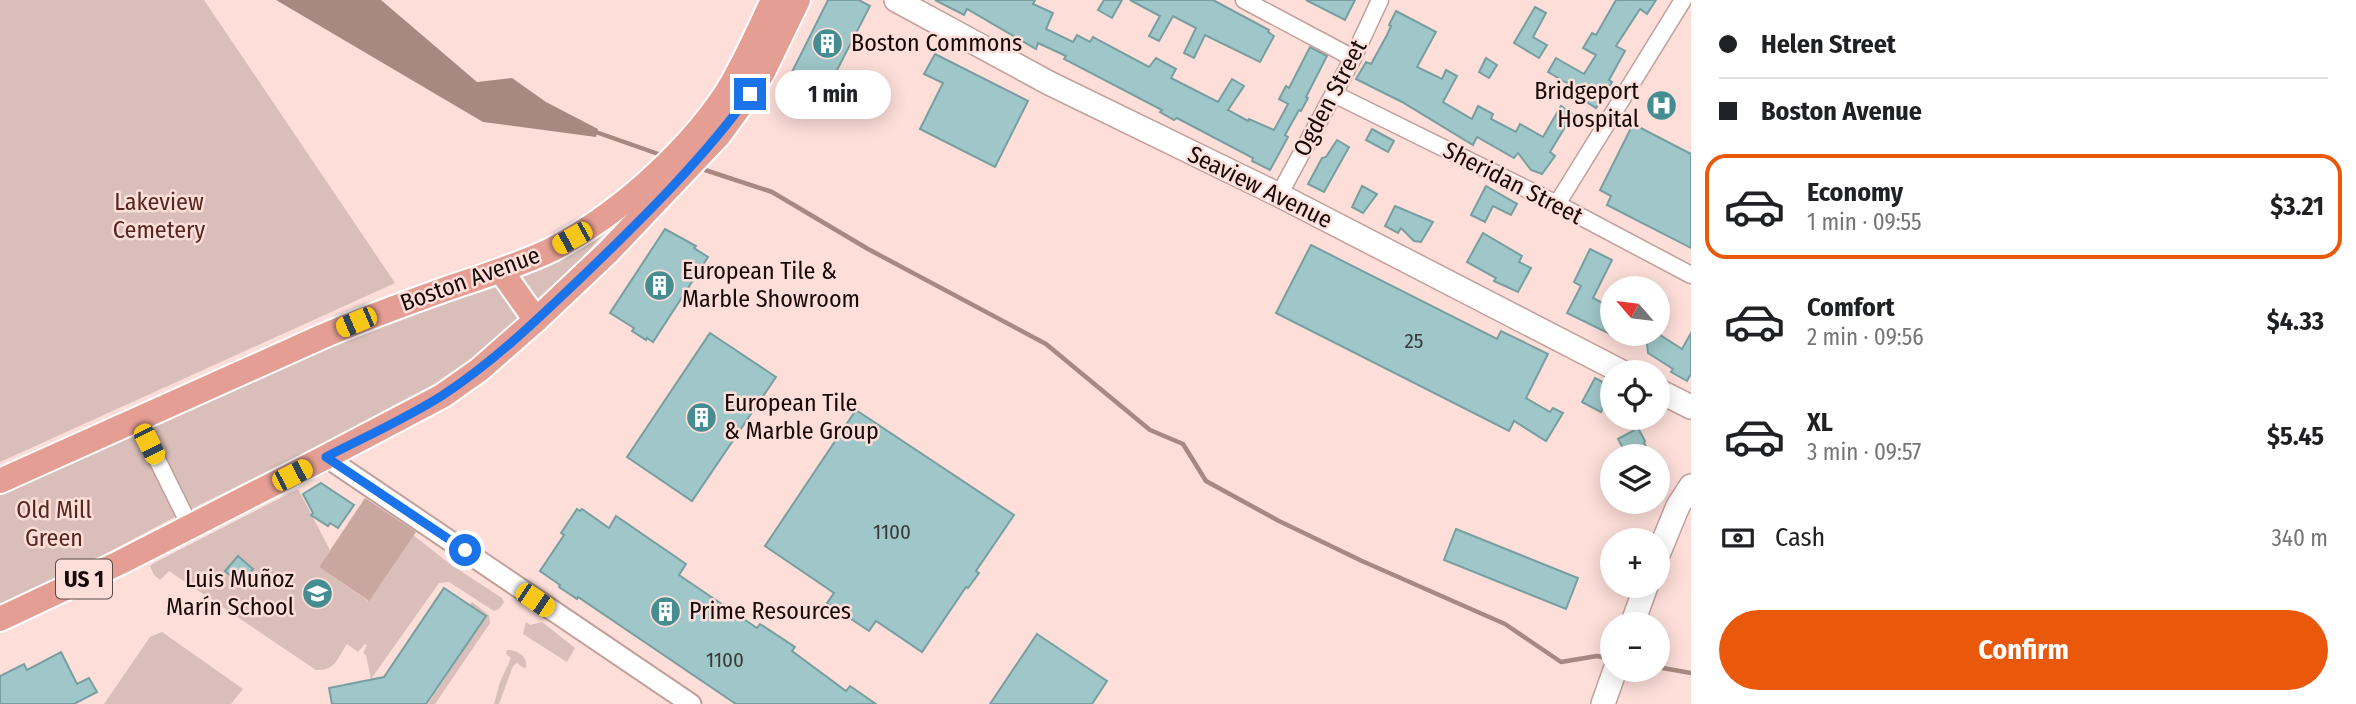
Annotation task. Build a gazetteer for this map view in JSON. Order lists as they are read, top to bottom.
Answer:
{
  "streets": {
    "main road": ["Seaview Avenue", "Boston Avenue", "US 1"],
    "street": ["Ogden Street", "Sheridan Street"]
  },
  "crossings": [
    ["Ogden Street", "Sheridan Street"],
    ["Ogden Street", "Seaview Avenue"]
  ],
  "parks": ["Lakeview Cemetery", "Old Mill Green"],
  "places": {
    "building": [
      "Boston Commons",
      "European Tile & Marble Showroom",
      "European Tile & Marble Group",
      "Prime Resources"
    ],
    "hospital": ["Bridgeport Hospital"],
    "school or university": ["Luis Muñoz Marín School"]
  },
  "house_numbers": ["25", "1100", "1100"],
  "north": "top left",
  "page": {
    "banner": ["Helen Street", "Boston Avenue"],
    "bubble": "1 min",
    "list": [
      {
        "name": "Economy",
        "note": "1 min · 09:55",
        "value": "$3.21"
      },
      {
        "name": "Comfort",
        "note": "2 min · 09:56",
        "value": "$4.33"
      },
      {
        "name": "XL",
        "note": "3 min · 09:57",
        "value": "$5.45"
      }
    ],
    "map_buttons": ["+", "−"],
    "pay": ["Cash", "340 m"],
    "buttons": "Confirm"
  }
}
